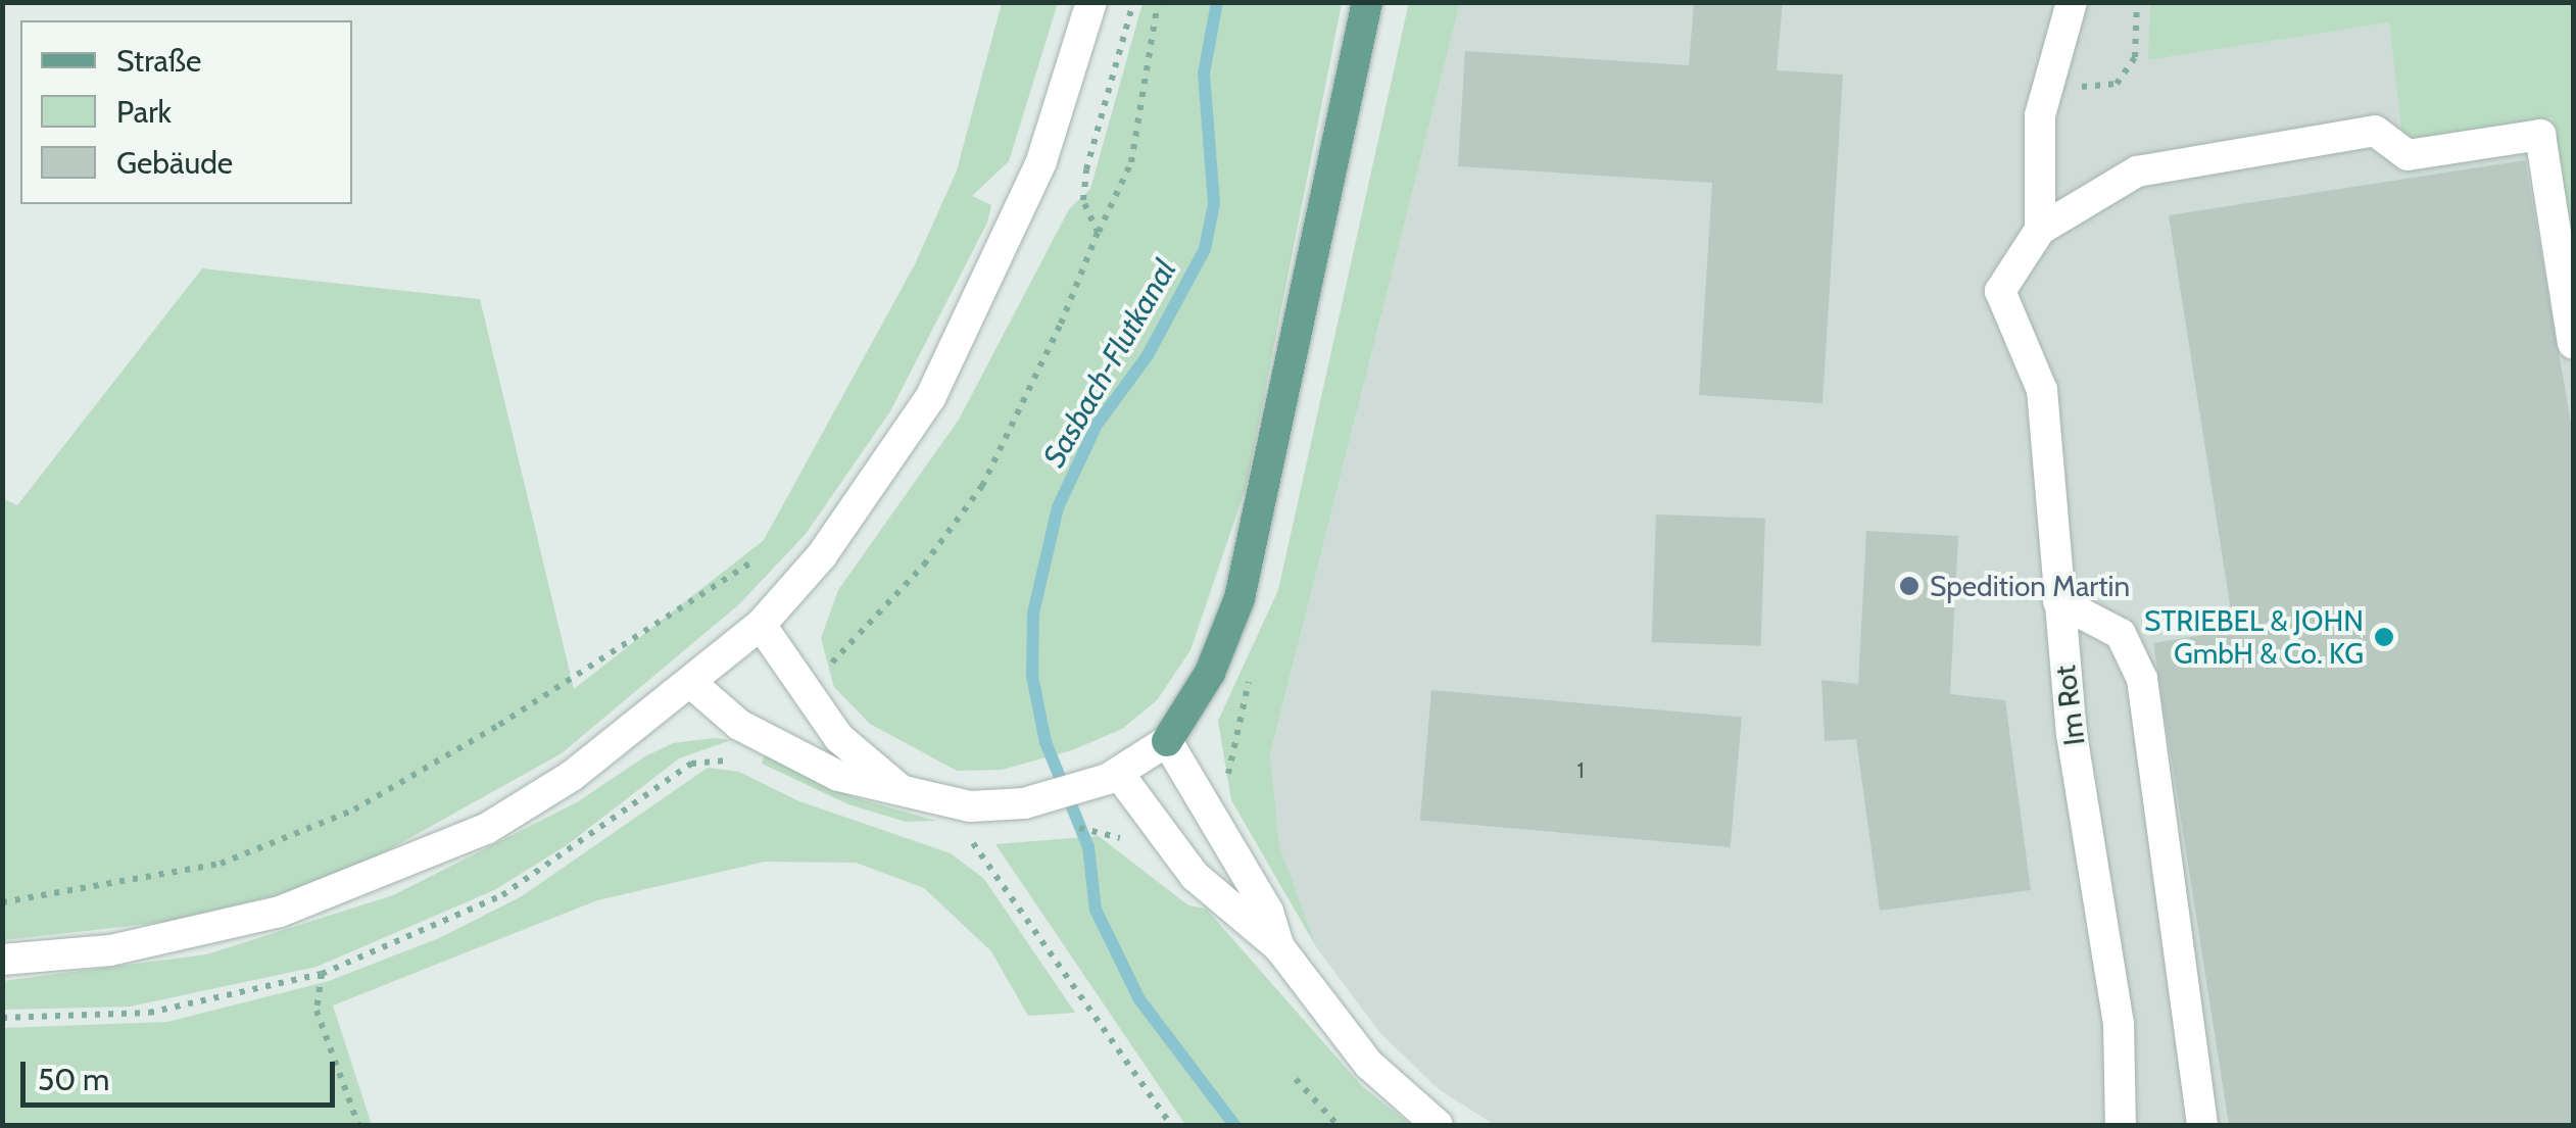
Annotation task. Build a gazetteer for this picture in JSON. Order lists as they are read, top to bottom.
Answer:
{
  "streets": {
    "street": ["Im Rot"]
  },
  "water": ["Sasbach-Flutkanal"],
  "places": ["Spedition Martin", "STRIEBEL & JOHN GmbH & Co. KG"],
  "house_numbers": ["1"],
  "legend": ["Straße", "Park", "Gebäude"],
  "scale_bar": "50 m"
}
